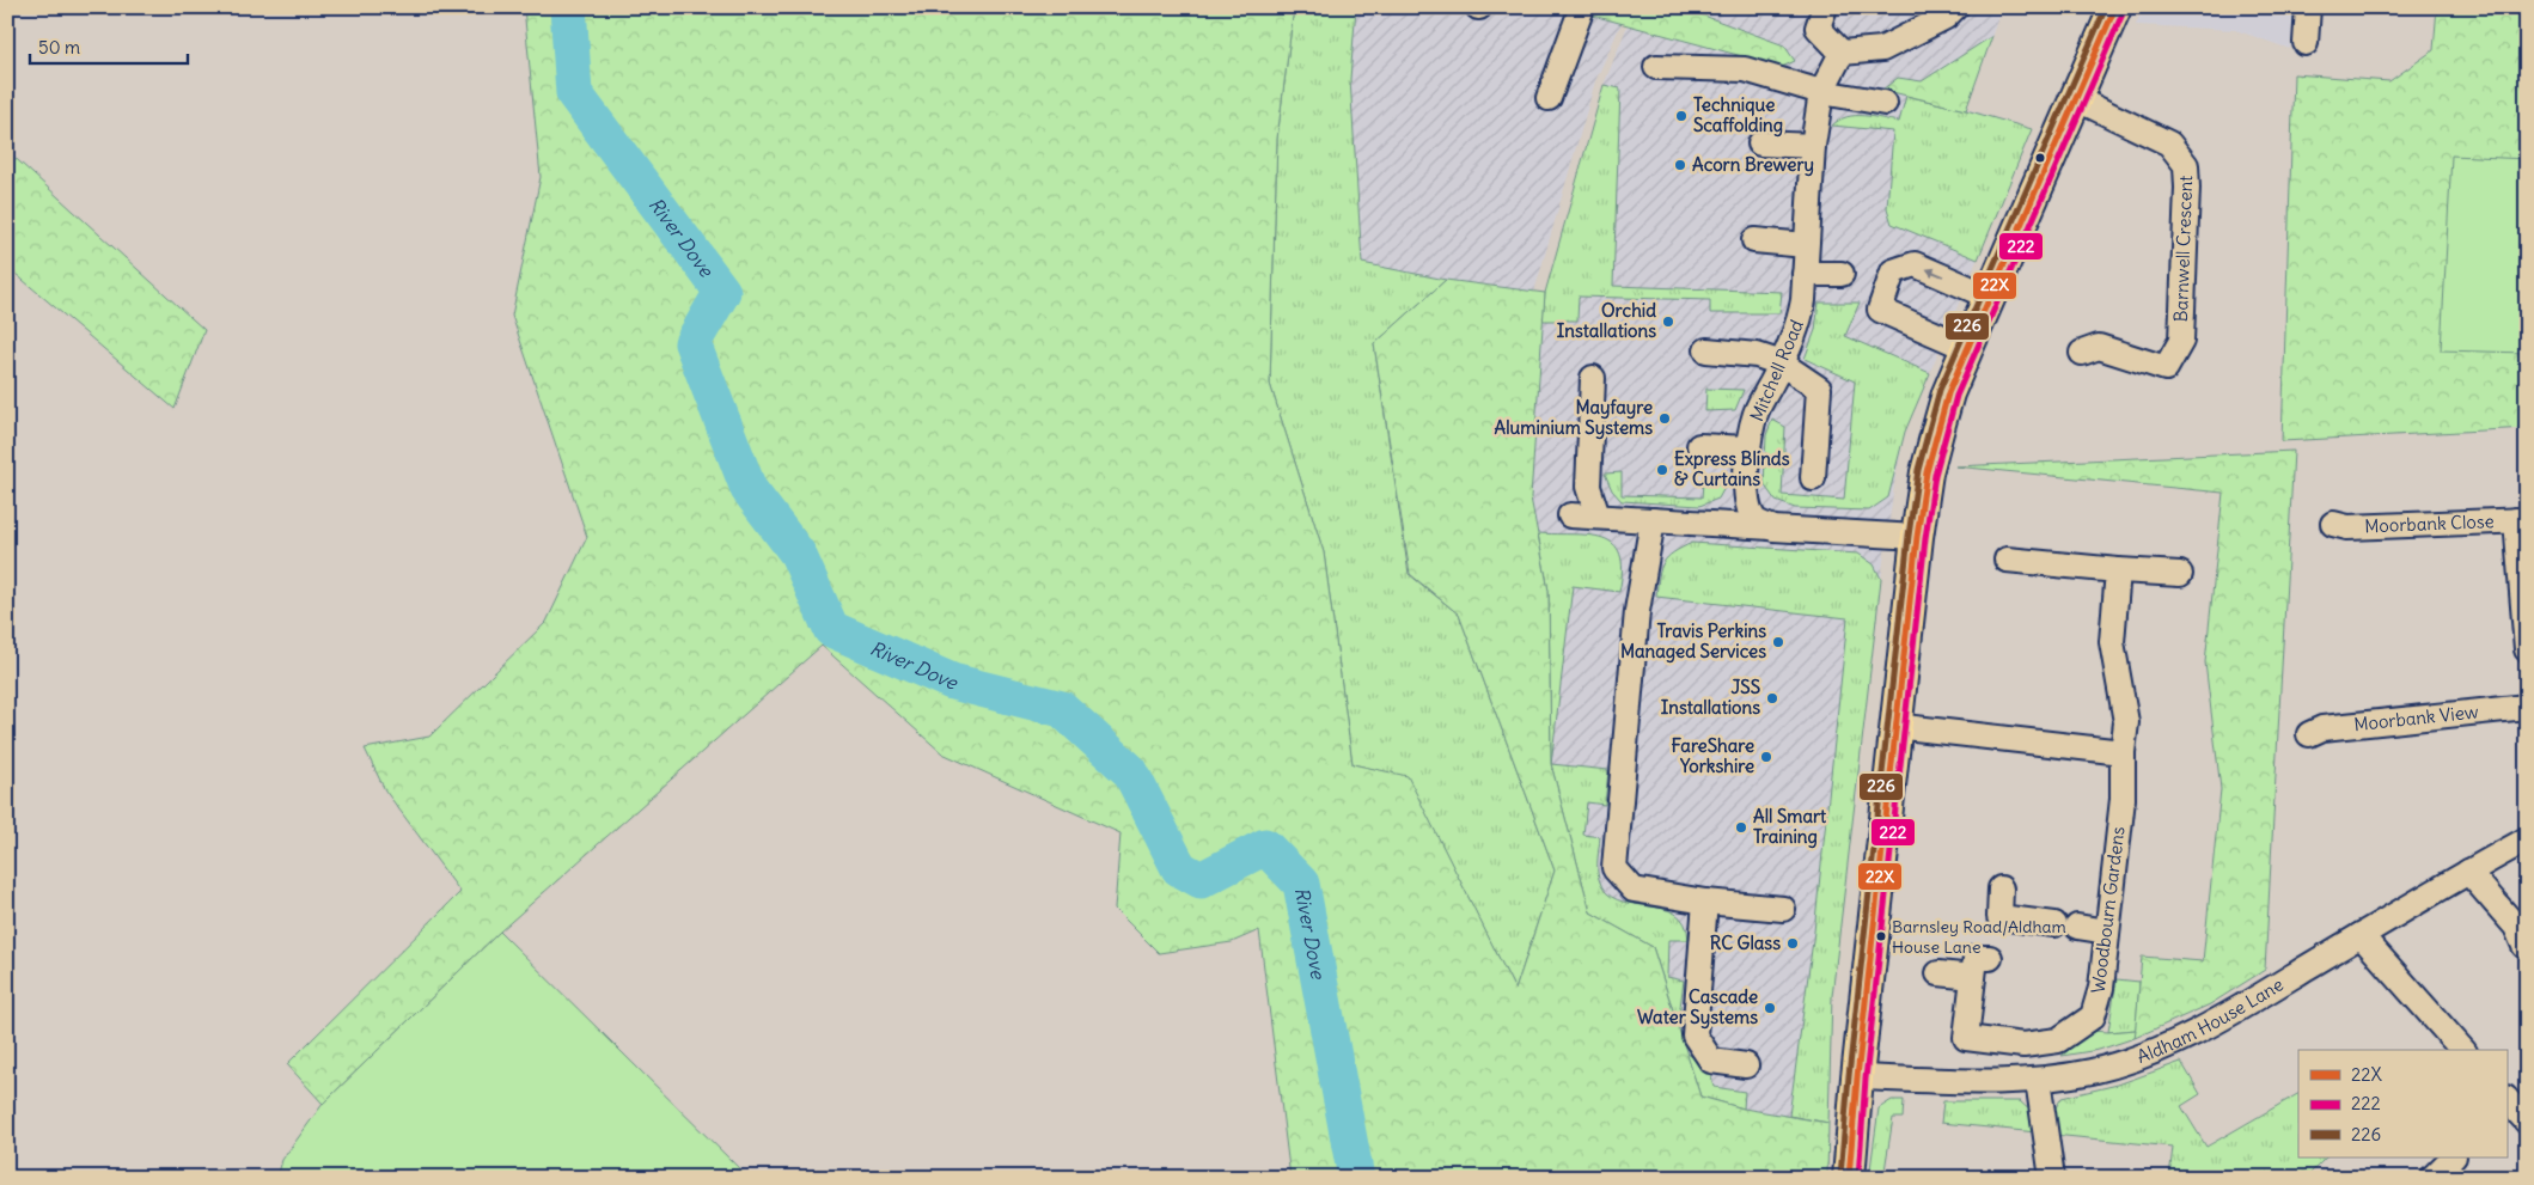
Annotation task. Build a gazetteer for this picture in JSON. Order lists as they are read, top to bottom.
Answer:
{
  "streets": {
    "street": [
      "Barnwell Crescent",
      "Mitchell Road",
      "Moorbank Close",
      "Moorbank View",
      "Woodbourn Gardens",
      "Aldham House Lane"
    ]
  },
  "water": ["River Dove"],
  "places": [
    "Technique Scaffolding",
    "Acorn Brewery",
    "Orchid Installations",
    "Mayfayre Aluminium Systems",
    "Express Blinds & Curtains",
    "Travis Perkins Managed Services",
    "JSS Installations",
    "FareShare Yorkshire",
    "All Smart Training",
    "Barnsley Road/Aldham House Lane",
    "RC Glass",
    "Cascade Water Systems"
  ],
  "lines": ["transit line 22X", "transit line 226", "transit line 222"],
  "legend": ["22X", "222", "226"],
  "scale_bar": "50 m"
}
